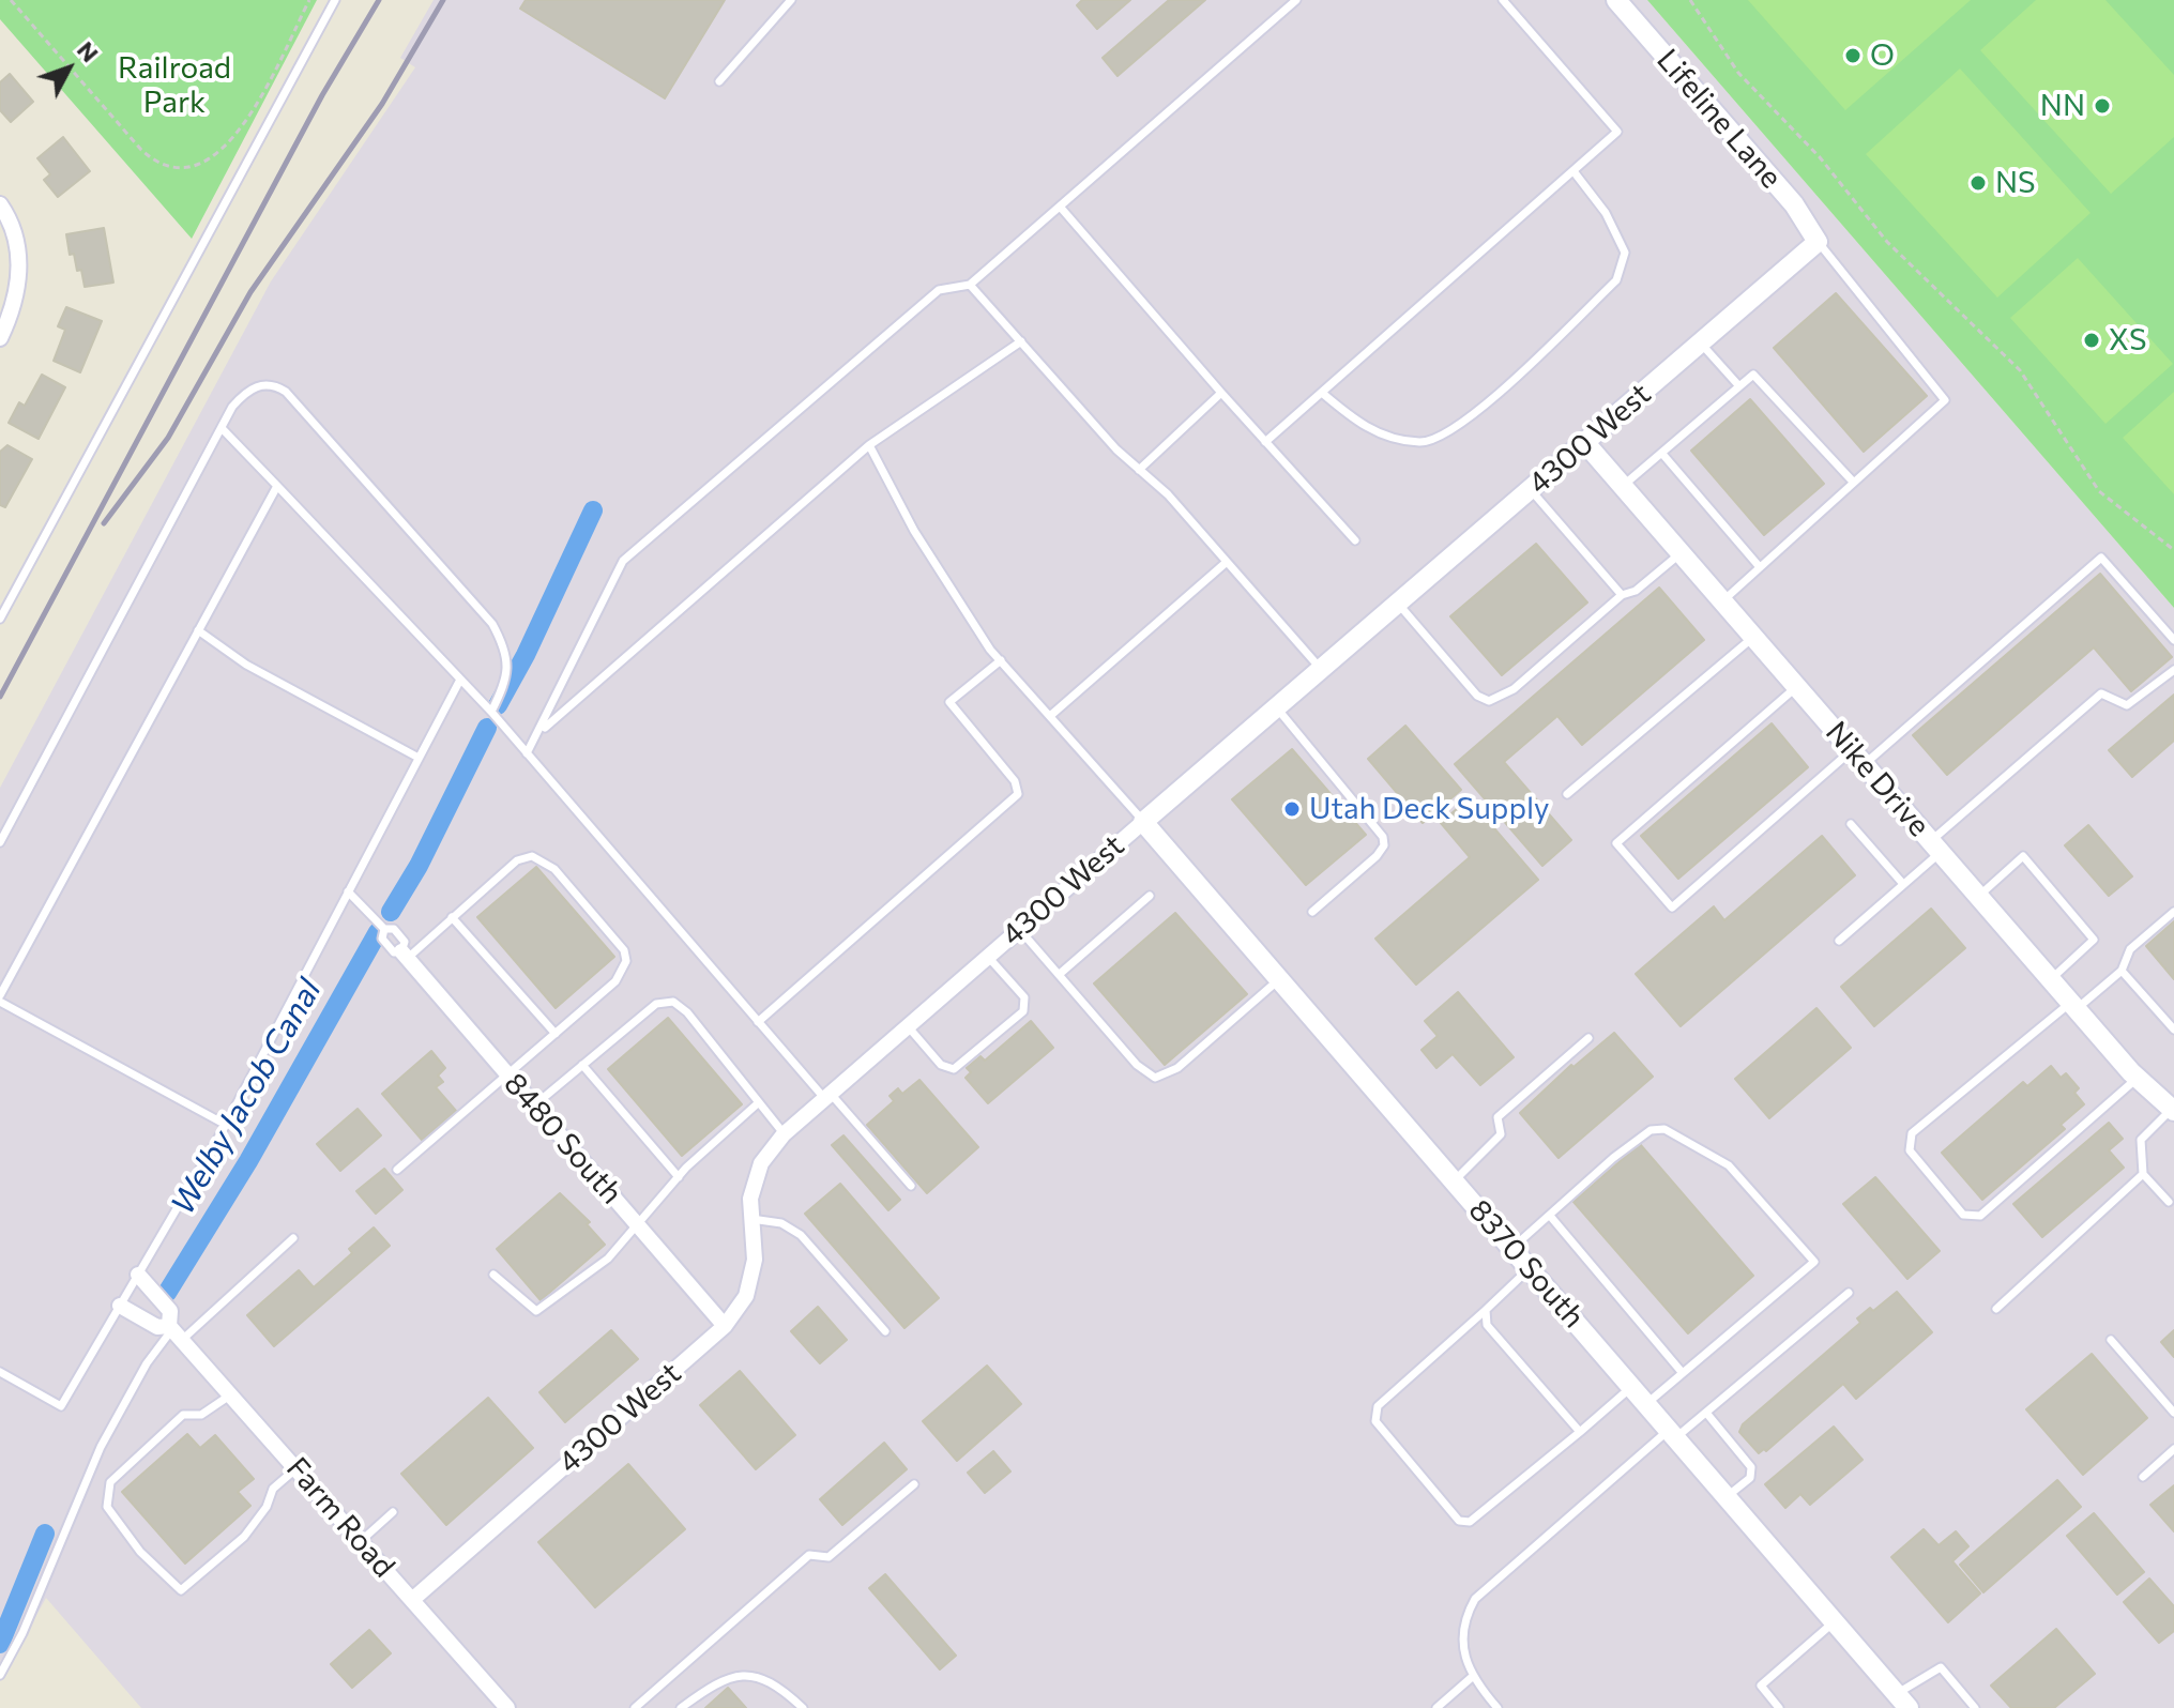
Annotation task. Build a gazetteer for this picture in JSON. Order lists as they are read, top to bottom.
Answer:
{
  "streets": {
    "street": [
      "Lifeline Lane",
      "4300 West",
      "Nike Drive",
      "8480 South",
      "8370 South",
      "Farm Road"
    ]
  },
  "crossings": [
    ["Lifeline Lane", "4300 West"],
    ["4300 West", "Nike Drive"],
    ["4300 West", "8480 South"],
    ["4300 West", "8370 South"],
    ["4300 West", "Farm Road"]
  ],
  "water": ["Welby Jacob Canal"],
  "parks": ["Railroad Park"],
  "places": [
    "O",
    "NN",
    "NS",
    "XS",
    "Utah Deck Supply"
  ],
  "north": "top right"
}
